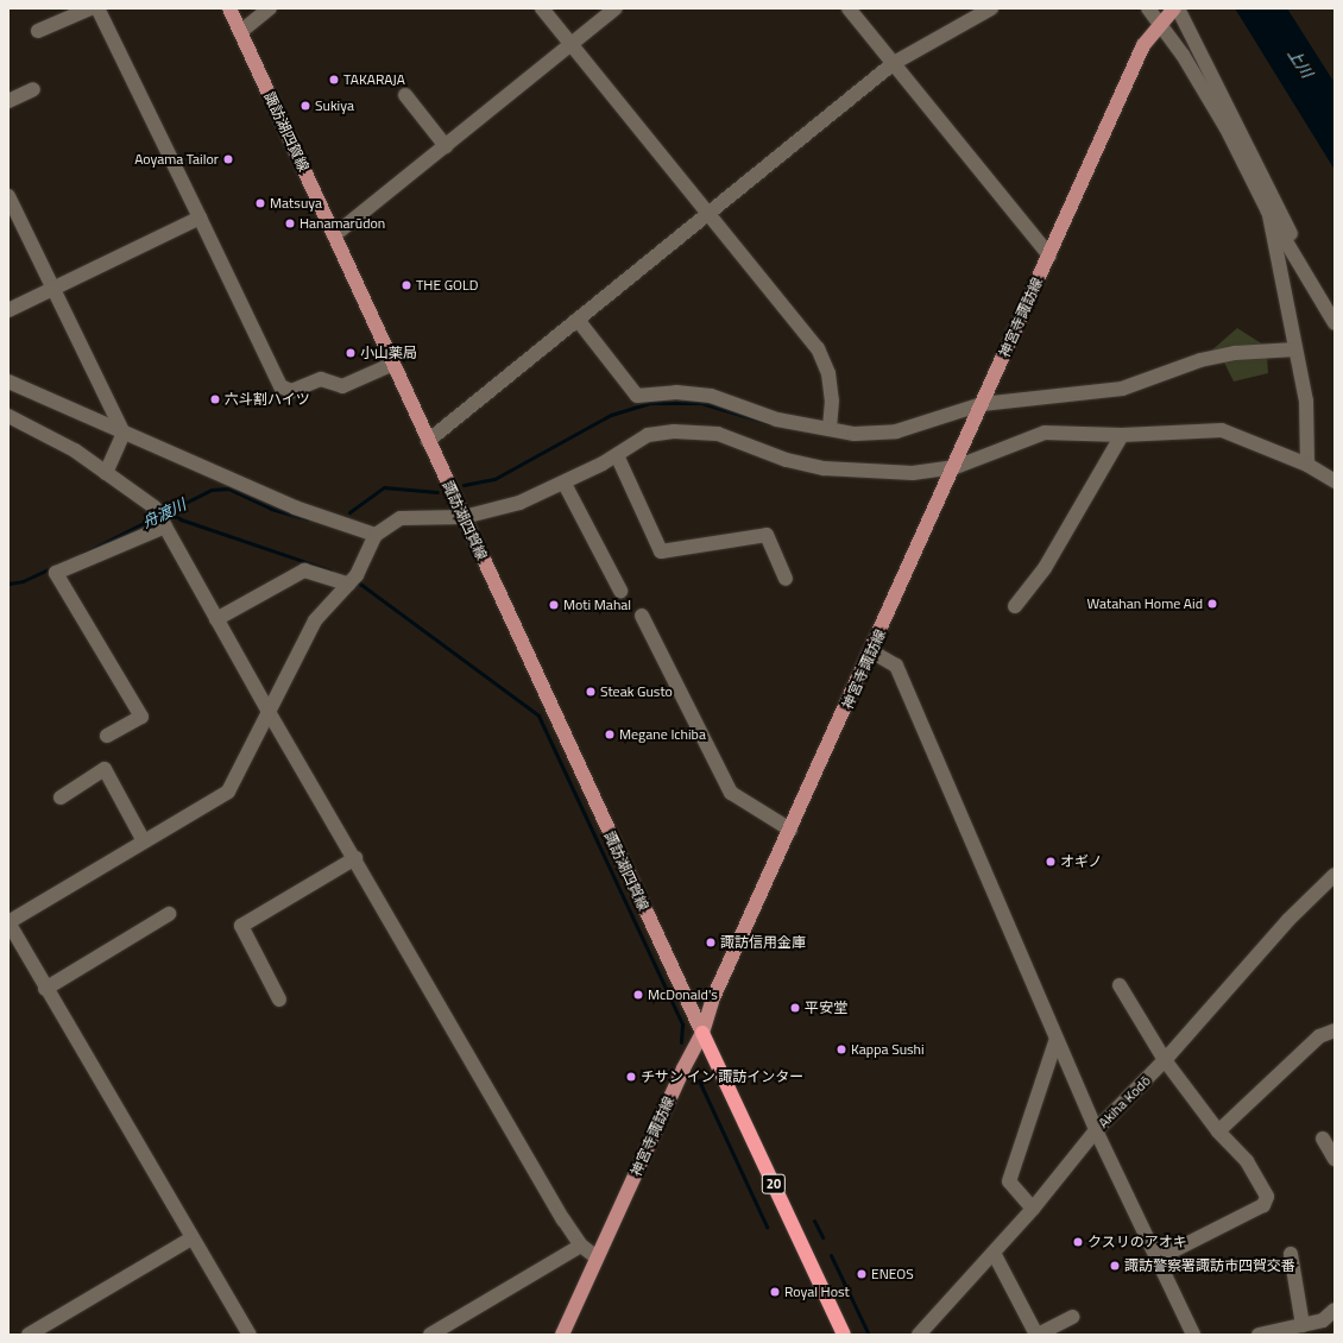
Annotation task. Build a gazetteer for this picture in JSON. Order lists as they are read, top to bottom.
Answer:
{
  "streets": {
    "highway": ["20"],
    "main road": ["諏訪湖四賀線", "神宮寺諏訪線"],
    "street": ["Akiha Kodō"]
  },
  "crossings": [
    ["諏訪湖四賀線", "神宮寺諏訪線"],
    ["諏訪湖四賀線", "20"],
    ["神宮寺諏訪線", "20"]
  ],
  "water": ["上川", "舟渡川"],
  "places": [
    "TAKARAJA",
    "Sukiya",
    "Aoyama Tailor",
    "Matsuya",
    "Hanamarūdon",
    "THE GOLD",
    "小山薬局",
    "六斗割ハイツ",
    "Watahan Home Aid",
    "Moti Mahal",
    "Steak Gusto",
    "Megane Ichiba",
    "オギノ",
    "諏訪信用金庫",
    "McDonald's",
    "平安堂",
    "Kappa Sushi",
    "チサン イン 諏訪インター",
    "クスリのアオキ",
    "諏訪警察署諏訪市四賀交番",
    "ENEOS",
    "Royal Host"
  ]
}
